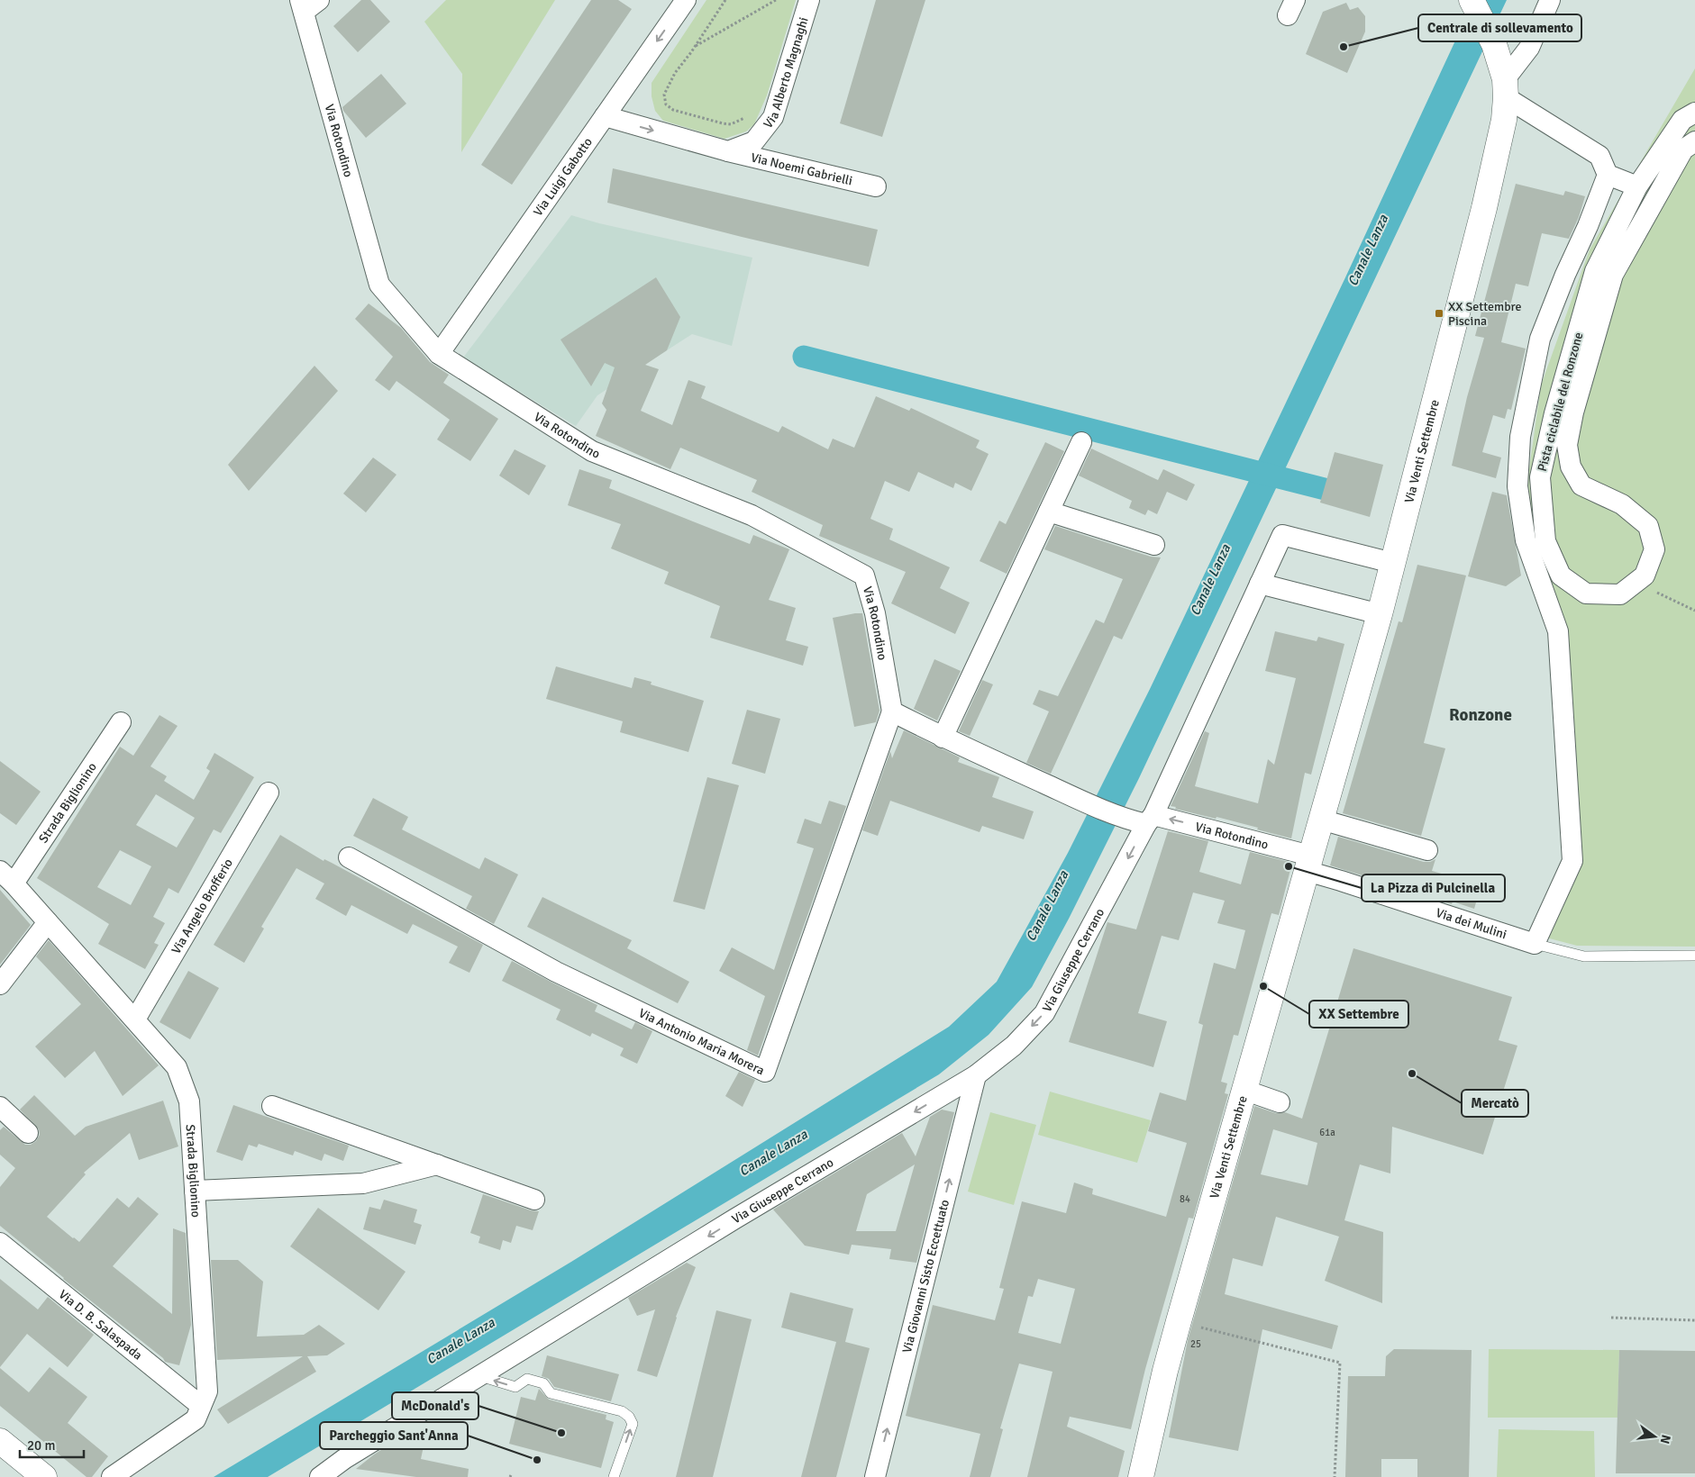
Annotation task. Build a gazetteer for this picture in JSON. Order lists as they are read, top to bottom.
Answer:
{
  "streets": {
    "main road": ["Via Venti Settembre"],
    "street": [
      "Via Alberto Magnaghi",
      "Via Rotondino",
      "Via Noemi Gabrielli",
      "Via Luigi Gabotto",
      "Pista ciclabile del Ronzone",
      "Strada Biglionino",
      "Via Angelo Brofferio",
      "Via dei Mulini",
      "Via Giuseppe Cerrano",
      "Via Antonio Maria Morera",
      "Via Giovanni Sisto Eccettuato",
      "Via D. B. Salaspada"
    ]
  },
  "crossings": [
    ["Via Alberto Magnaghi", "Via Noemi Gabrielli"],
    ["Via Rotondino", "Via Luigi Gabotto"],
    ["Via Rotondino", "Via Venti Settembre"],
    ["Via Rotondino", "Via dei Mulini"],
    ["Via Rotondino", "Via Giuseppe Cerrano"],
    ["Via Rotondino", "Via Antonio Maria Morera"],
    ["Via Noemi Gabrielli", "Via Luigi Gabotto"],
    ["Via Venti Settembre", "Via dei Mulini"],
    ["Via Venti Settembre", "Via Giuseppe Cerrano"],
    ["Strada Biglionino", "Via Angelo Brofferio"],
    ["Strada Biglionino", "Via D. B. Salaspada"],
    ["Via Giuseppe Cerrano", "Via Giovanni Sisto Eccettuato"]
  ],
  "one_way": ["Via Noemi Gabrielli", "Via Giuseppe Cerrano", "Via Giovanni Sisto Eccettuato"],
  "districts": ["Ronzone"],
  "water": ["Canale Lanza"],
  "places": {
    "other": [
      "Centrale di sollevamento",
      "La Pizza di Pulcinella",
      "XX Settembre",
      "Mercatò",
      "McDonald's",
      "Parcheggio Sant'Anna"
    ],
    "transit": ["XX Settembre Piscina"]
  },
  "house_numbers": ["61a", "84", "25"],
  "scale_bar": "20 m",
  "north": "right"
}
